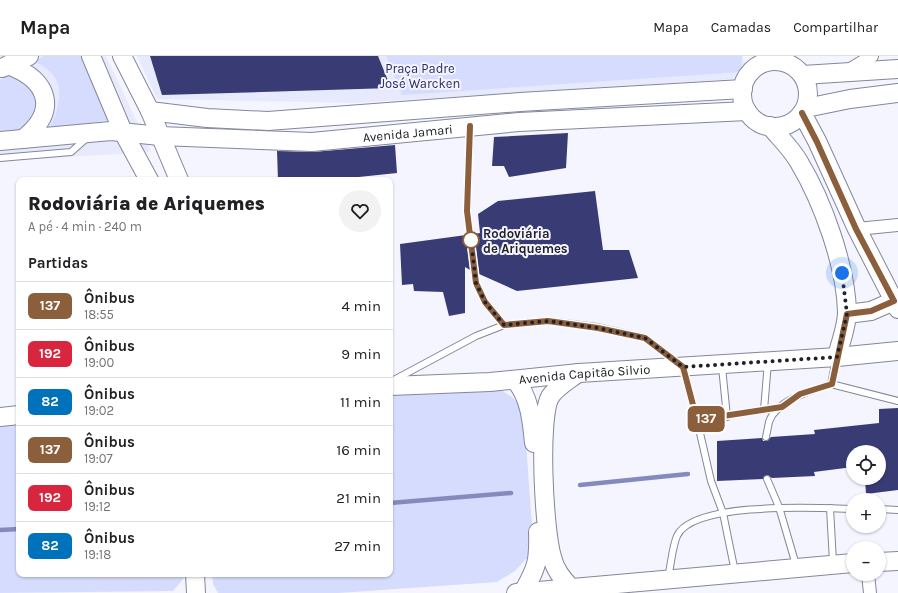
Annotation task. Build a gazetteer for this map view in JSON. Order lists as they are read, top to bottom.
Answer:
{
  "streets": {
    "main road": ["Avenida Jamari", "Avenida Capitão Silvio"]
  },
  "parks": ["Praça Padre José Warcken"],
  "places": ["Rodoviária de Ariquemes"],
  "lines": ["bus line 137"],
  "page": {
    "header": "Mapa",
    "nav": ["Mapa", "Camadas", "Compartilhar"],
    "on_map": "137",
    "heading": [
      ["Rodoviária de Ariquemes", "A pé · 4 min · 240 m"],
      "Partidas"
    ],
    "list": [
      {
        "mark": "137",
        "name": "Ônibus",
        "note": "18:55",
        "value": "4 min"
      },
      {
        "mark": "192",
        "name": "Ônibus",
        "note": "19:00",
        "value": "9 min"
      },
      {
        "mark": "82",
        "name": "Ônibus",
        "note": "19:02",
        "value": "11 min"
      },
      {
        "mark": "137",
        "name": "Ônibus",
        "note": "19:07",
        "value": "16 min"
      },
      {
        "mark": "192",
        "name": "Ônibus",
        "note": "19:12",
        "value": "21 min"
      },
      {
        "mark": "82",
        "name": "Ônibus",
        "note": "19:18",
        "value": "27 min"
      }
    ],
    "map_buttons": ["+", "−"]
  }
}
